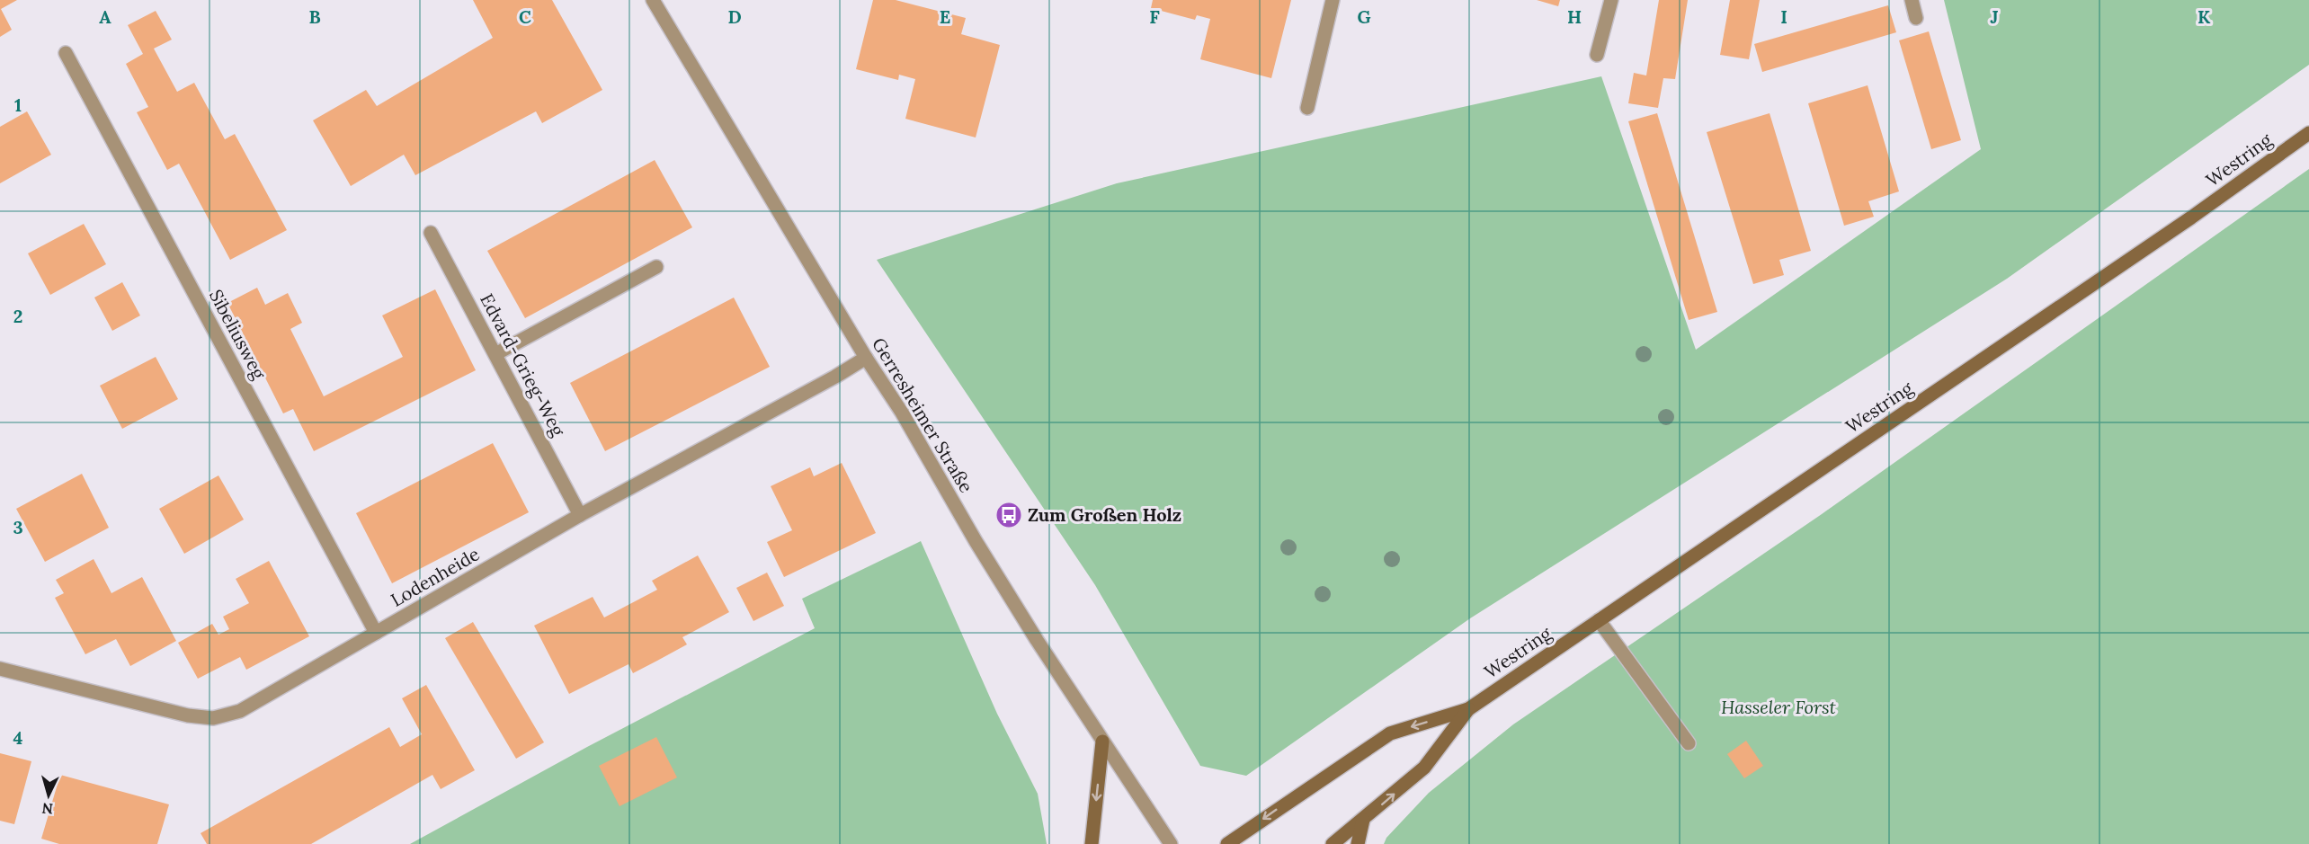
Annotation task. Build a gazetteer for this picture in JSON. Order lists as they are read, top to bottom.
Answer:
{
  "streets": {
    "main road": ["Westring"],
    "street": [
      "Sibeliusweg",
      "Edvard-Grieg-Weg",
      "Gerresheimer Straße",
      "Lodenheide"
    ]
  },
  "crossings": [
    ["Sibeliusweg", "Lodenheide"],
    ["Edvard-Grieg-Weg", "Lodenheide"],
    ["Gerresheimer Straße", "Lodenheide"]
  ],
  "parks": ["Hasseler Forst"],
  "places": {
    "bus stop": ["Zum Großen Holz"]
  },
  "north": "bottom",
  "grid": {
    "columns": [
      "A",
      "B",
      "C",
      "D",
      "E",
      "F",
      "G",
      "H",
      "I",
      "J",
      "K"
    ],
    "rows": [
      "1",
      "2",
      "3",
      "4"
    ]
  }
}
